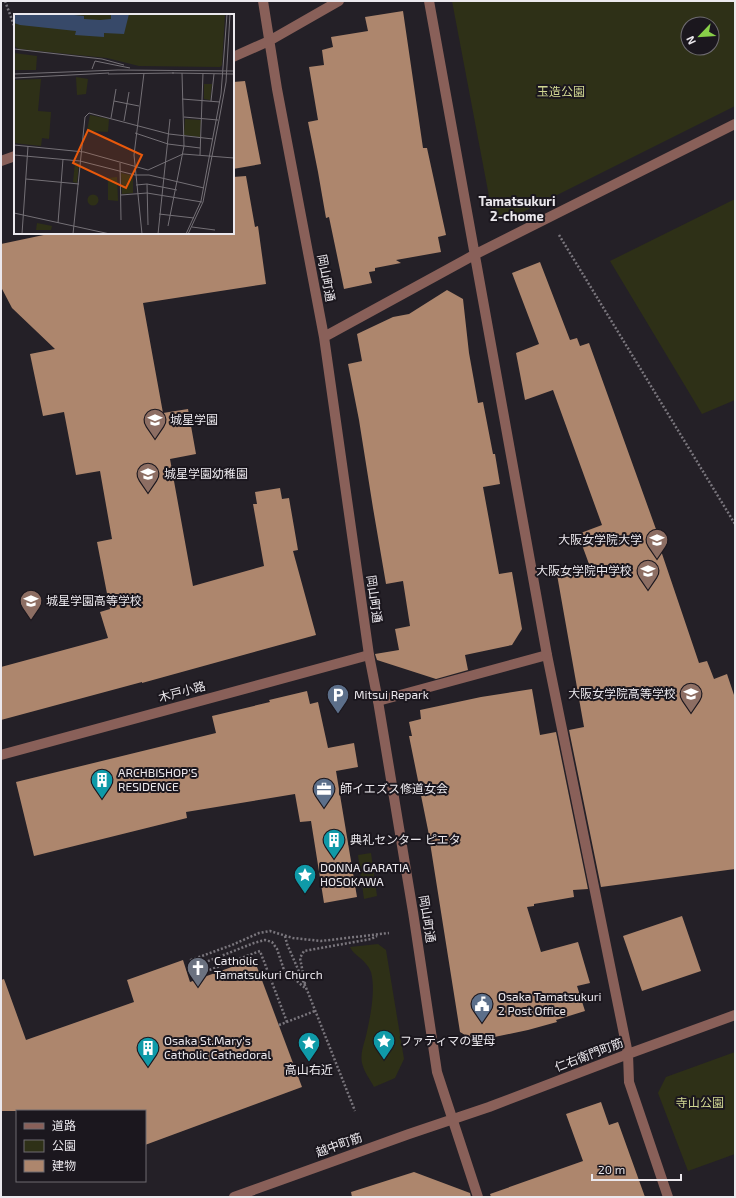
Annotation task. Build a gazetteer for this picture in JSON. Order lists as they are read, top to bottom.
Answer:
{
  "streets": {
    "street": [
      "岡山町通",
      "木戸小路",
      "仁右衛門町筋",
      "越中町筋"
    ]
  },
  "crossings": [
    ["岡山町通", "木戸小路"],
    ["岡山町通", "仁右衛門町筋"],
    ["岡山町通", "越中町筋"],
    ["仁右衛門町筋", "越中町筋"]
  ],
  "districts": ["Tamatsukuri 2-chome"],
  "parks": ["玉造公園", "寺山公園"],
  "places": {
    "school or university": [
      "城星学園",
      "城星学園幼稚園",
      "大阪女学院大学",
      "大阪女学院中学校",
      "城星学園高等学校",
      "大阪女学院高等学校"
    ],
    "parking": ["Mitsui Repark"],
    "building": ["ARCHBISHOP'S RESIDENCE", "典礼センター ピエタ", "Osaka St.Mary's Catholic Cathedoral"],
    "office": ["師イエズス修道女会"],
    "place": ["DONNA GARATIA HOSOKAWA", "ファティマの聖母", "高山右近"],
    "church": ["Catholic Tamatsukuri Church"],
    "public building": ["Osaka Tamatsukuri 2 Post Office"]
  },
  "legend": ["道路", "公園", "建物"],
  "scale_bar": "20 m",
  "north": "bottom left"
}
